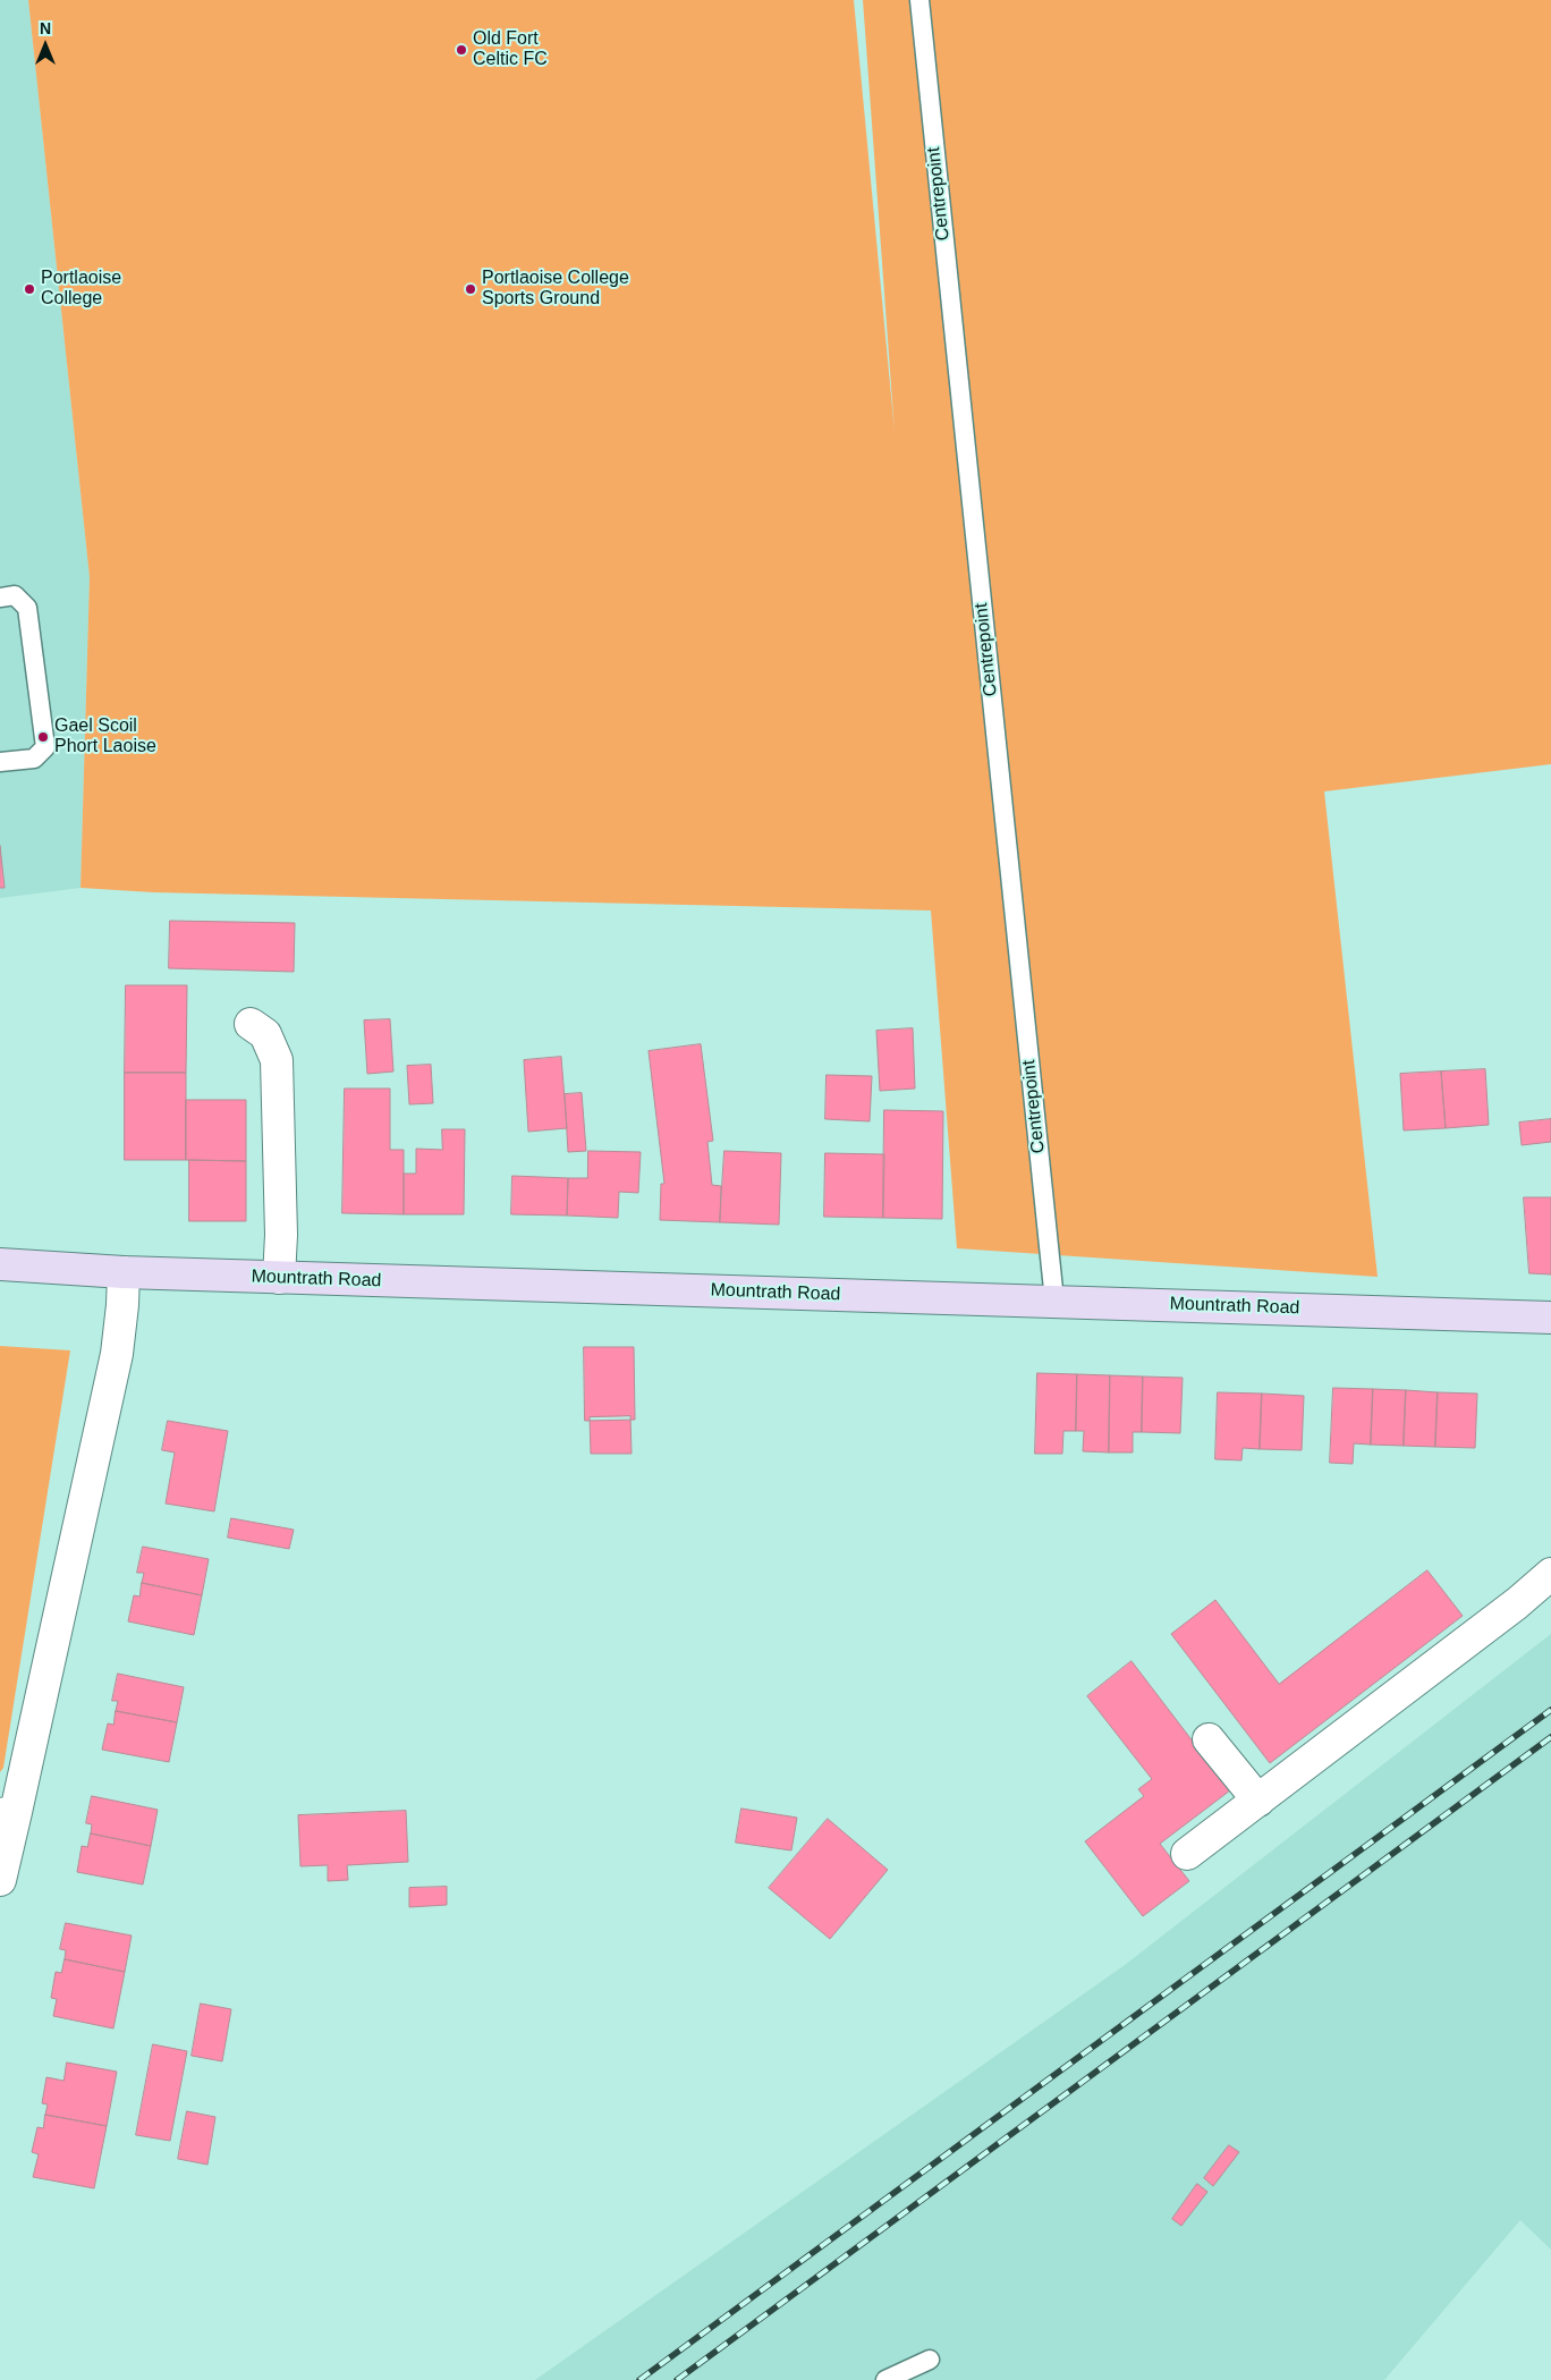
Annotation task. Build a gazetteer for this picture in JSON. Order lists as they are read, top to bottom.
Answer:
{
  "streets": {
    "main road": ["Mountrath Road"],
    "lane": ["Centrepoint"]
  },
  "crossings": [
    ["Centrepoint", "Mountrath Road"]
  ],
  "places": [
    "Old Fort Celtic FC",
    "Portlaoise College",
    "Portlaoise College Sports Ground",
    "Gael Scoil Phort Laoise"
  ],
  "north": "top"
}
